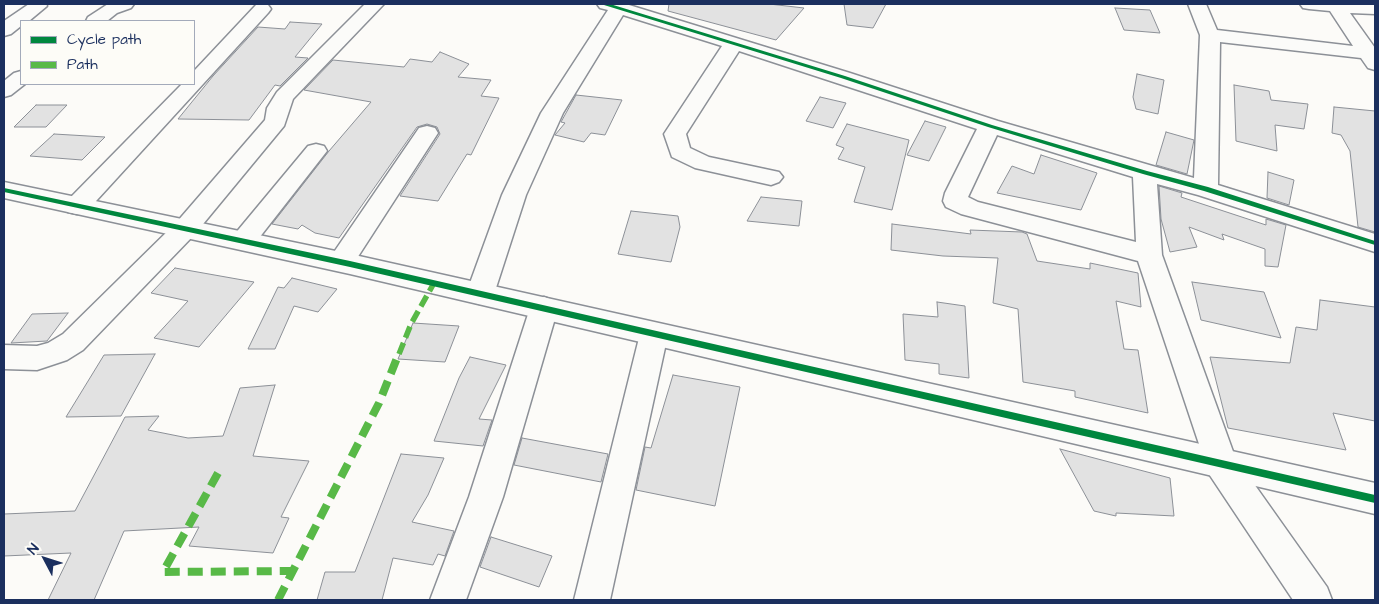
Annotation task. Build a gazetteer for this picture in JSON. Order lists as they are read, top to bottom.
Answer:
{
  "legend": ["Cycle path", "Path"],
  "north": "top left"
}
